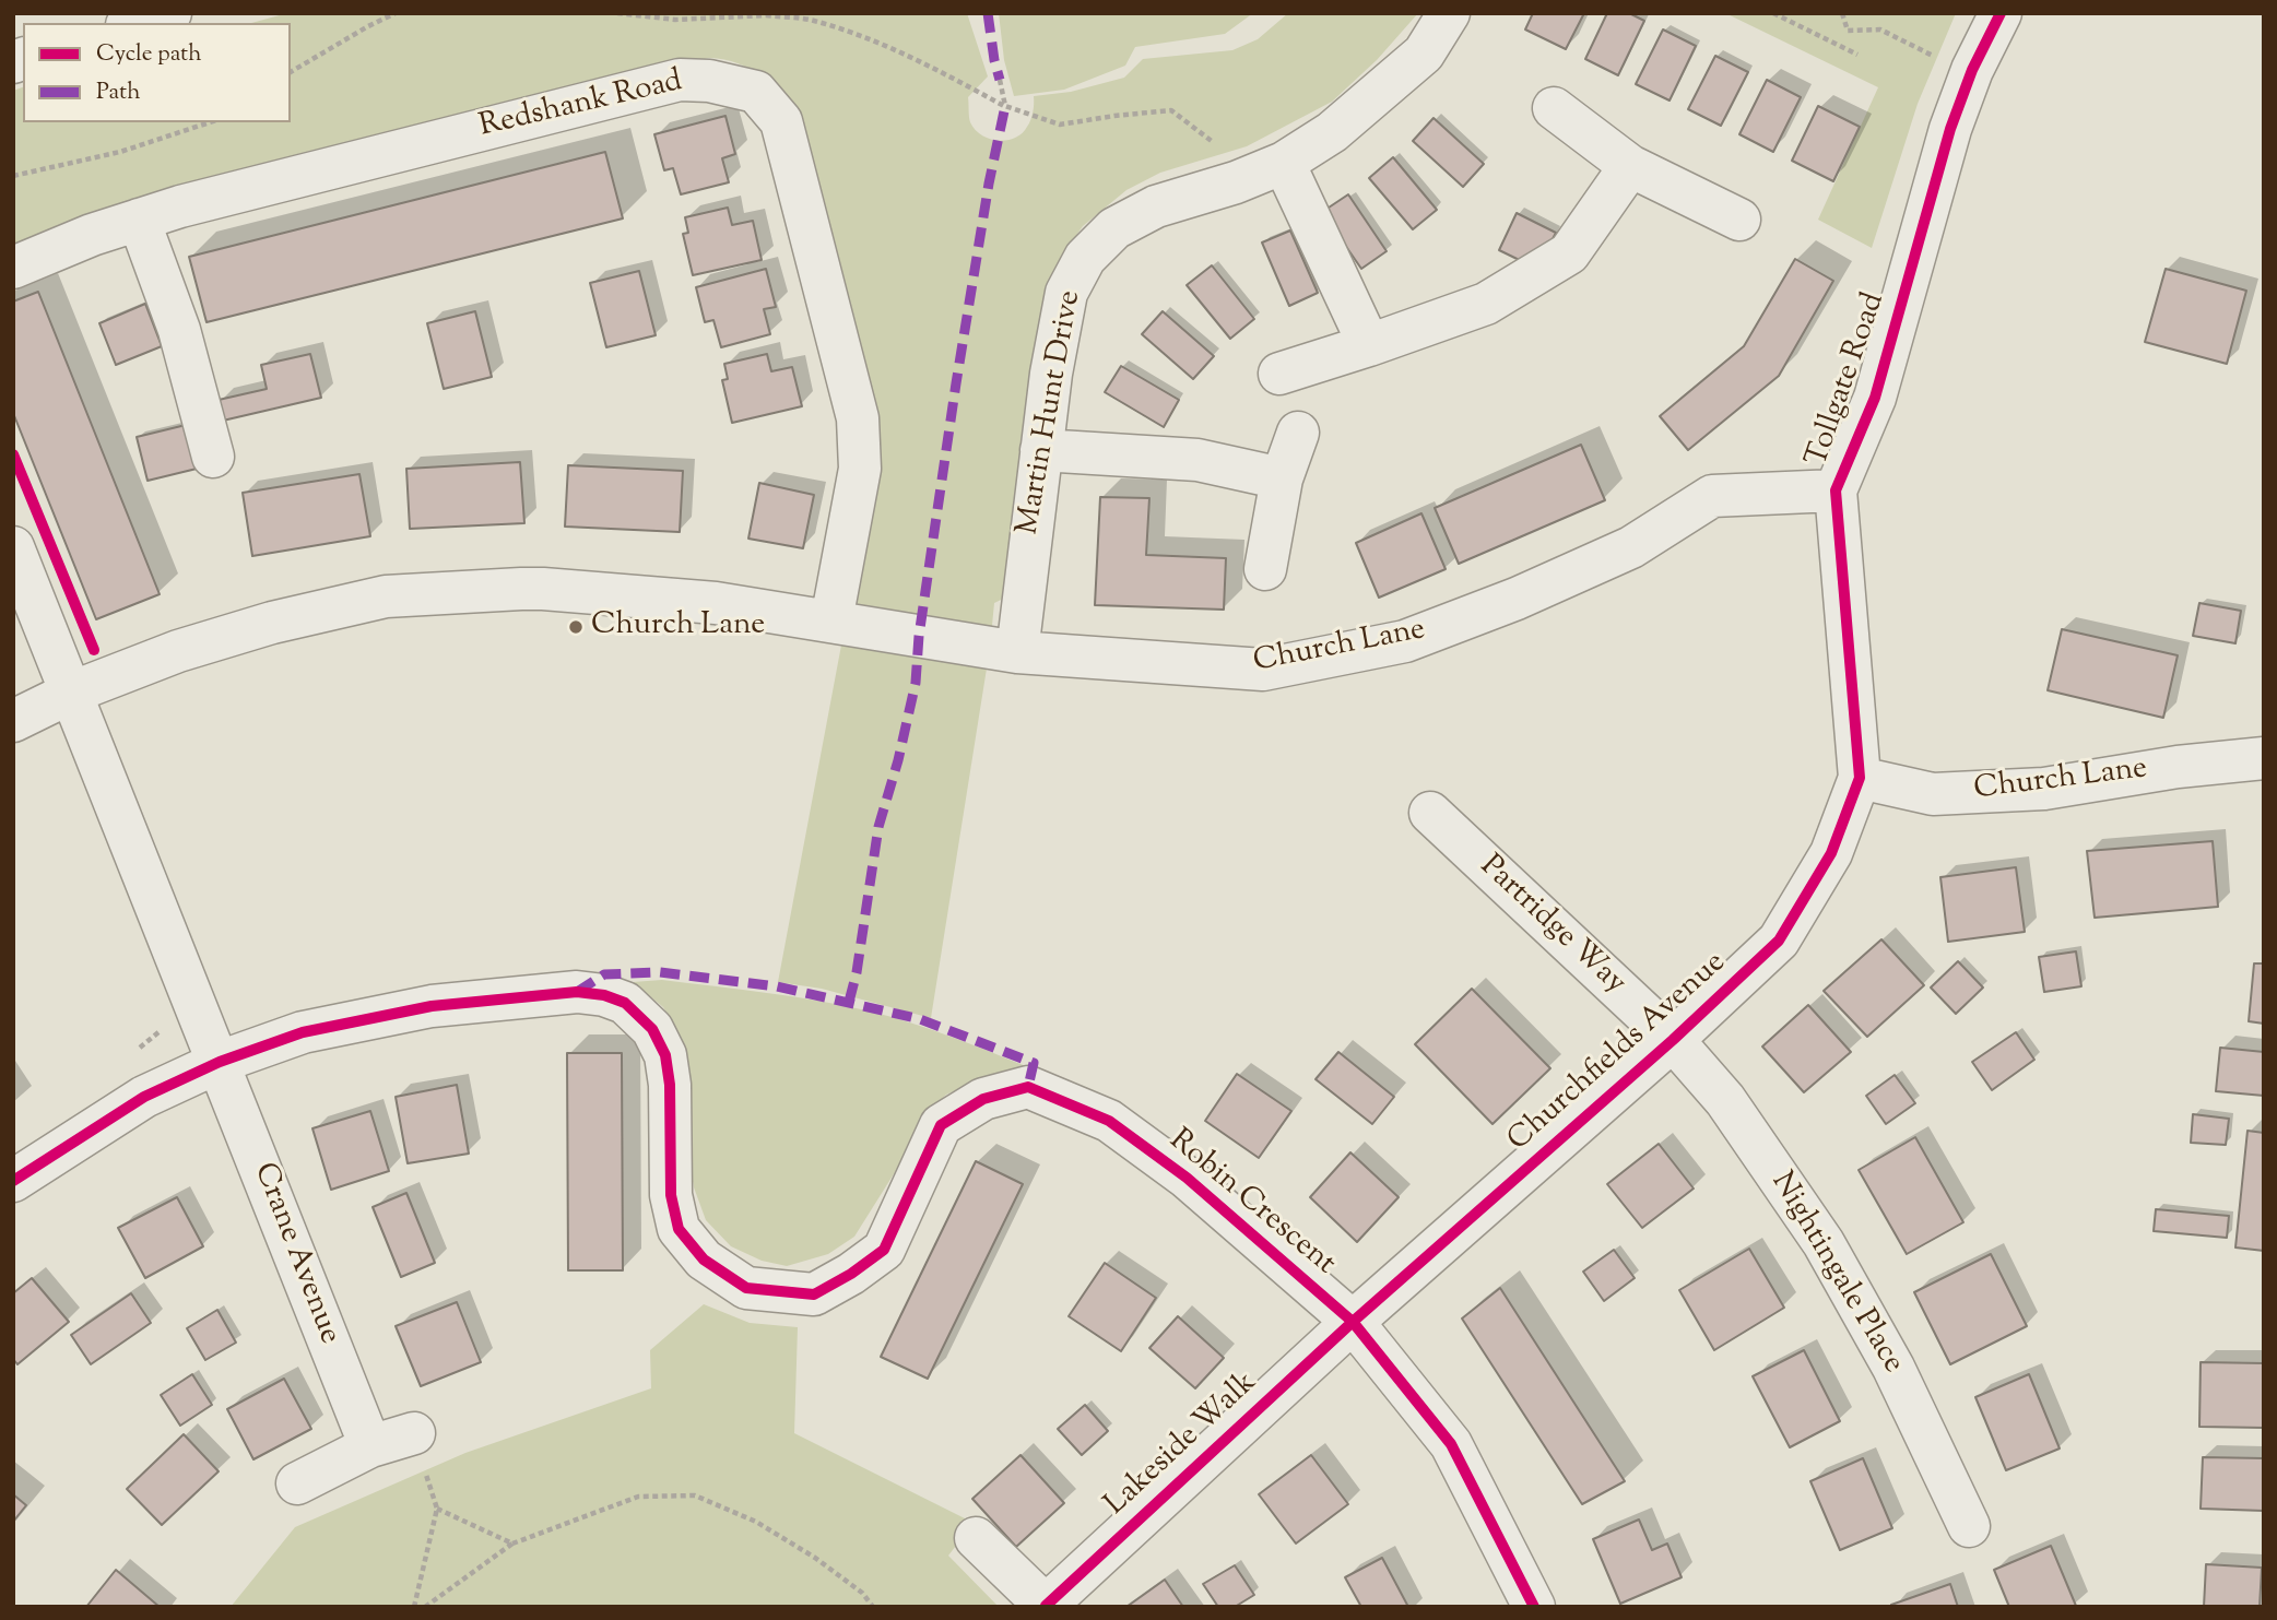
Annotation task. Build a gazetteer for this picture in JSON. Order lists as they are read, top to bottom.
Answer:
{
  "streets": {
    "street": [
      "Redshank Road",
      "Tollgate Road",
      "Martin Hunt Drive",
      "Church Lane",
      "Partridge Way",
      "Churchfields Avenue",
      "Robin Crescent",
      "Crane Avenue",
      "Nightingale Place",
      "Lakeside Walk"
    ]
  },
  "crossings": [
    ["Redshank Road", "Church Lane"],
    ["Tollgate Road", "Church Lane"],
    ["Tollgate Road", "Churchfields Avenue"],
    ["Martin Hunt Drive", "Church Lane"],
    ["Church Lane", "Churchfields Avenue"],
    ["Church Lane", "Crane Avenue"],
    ["Partridge Way", "Churchfields Avenue"],
    ["Partridge Way", "Nightingale Place"],
    ["Churchfields Avenue", "Robin Crescent"],
    ["Churchfields Avenue", "Nightingale Place"],
    ["Churchfields Avenue", "Lakeside Walk"],
    ["Robin Crescent", "Crane Avenue"],
    ["Robin Crescent", "Lakeside Walk"]
  ],
  "places": ["Church Lane"],
  "legend": ["Cycle path", "Path"]
}
